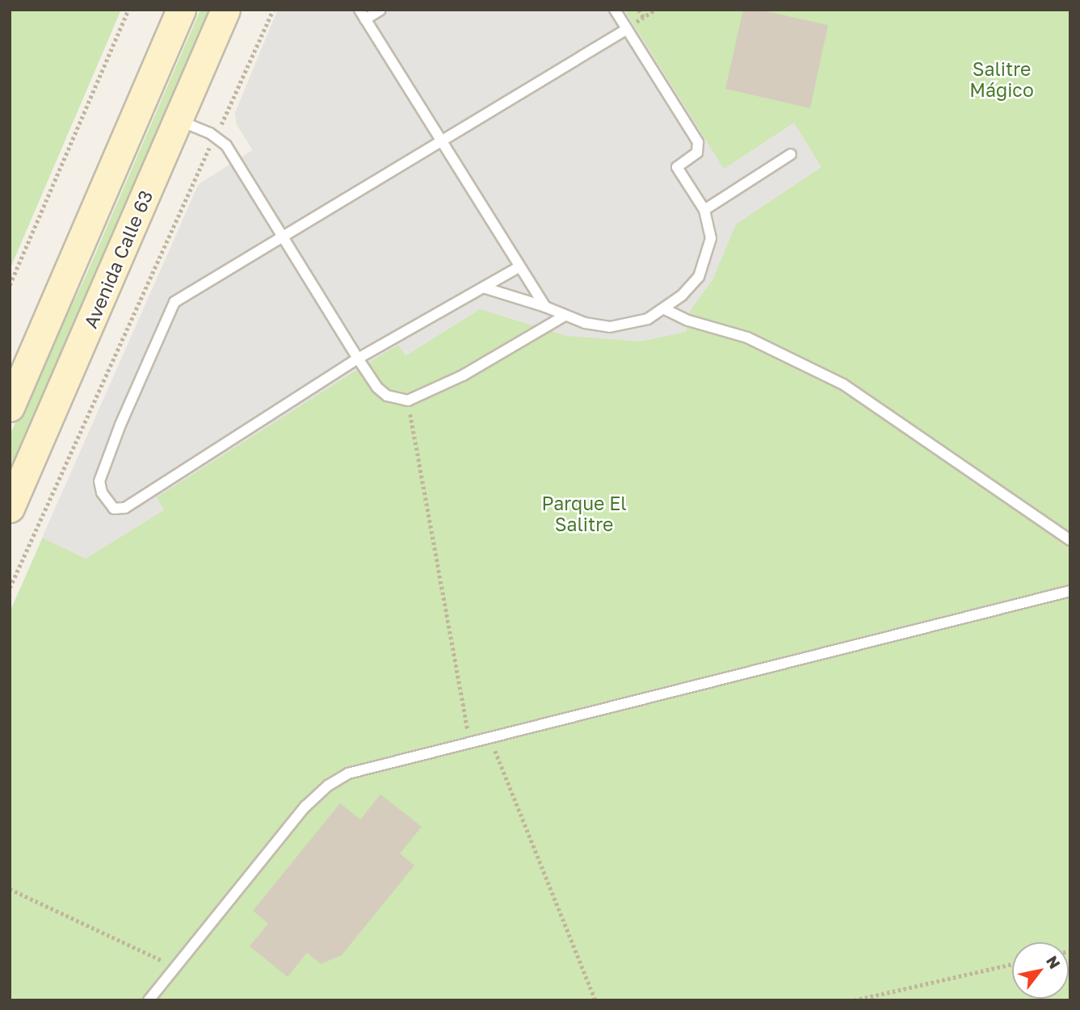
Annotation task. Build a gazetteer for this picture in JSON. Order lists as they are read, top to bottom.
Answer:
{
  "streets": {
    "main road": ["Avenida Calle 63"]
  },
  "parks": ["Salitre Mágico", "Parque El Salitre"],
  "north": "top right"
}
